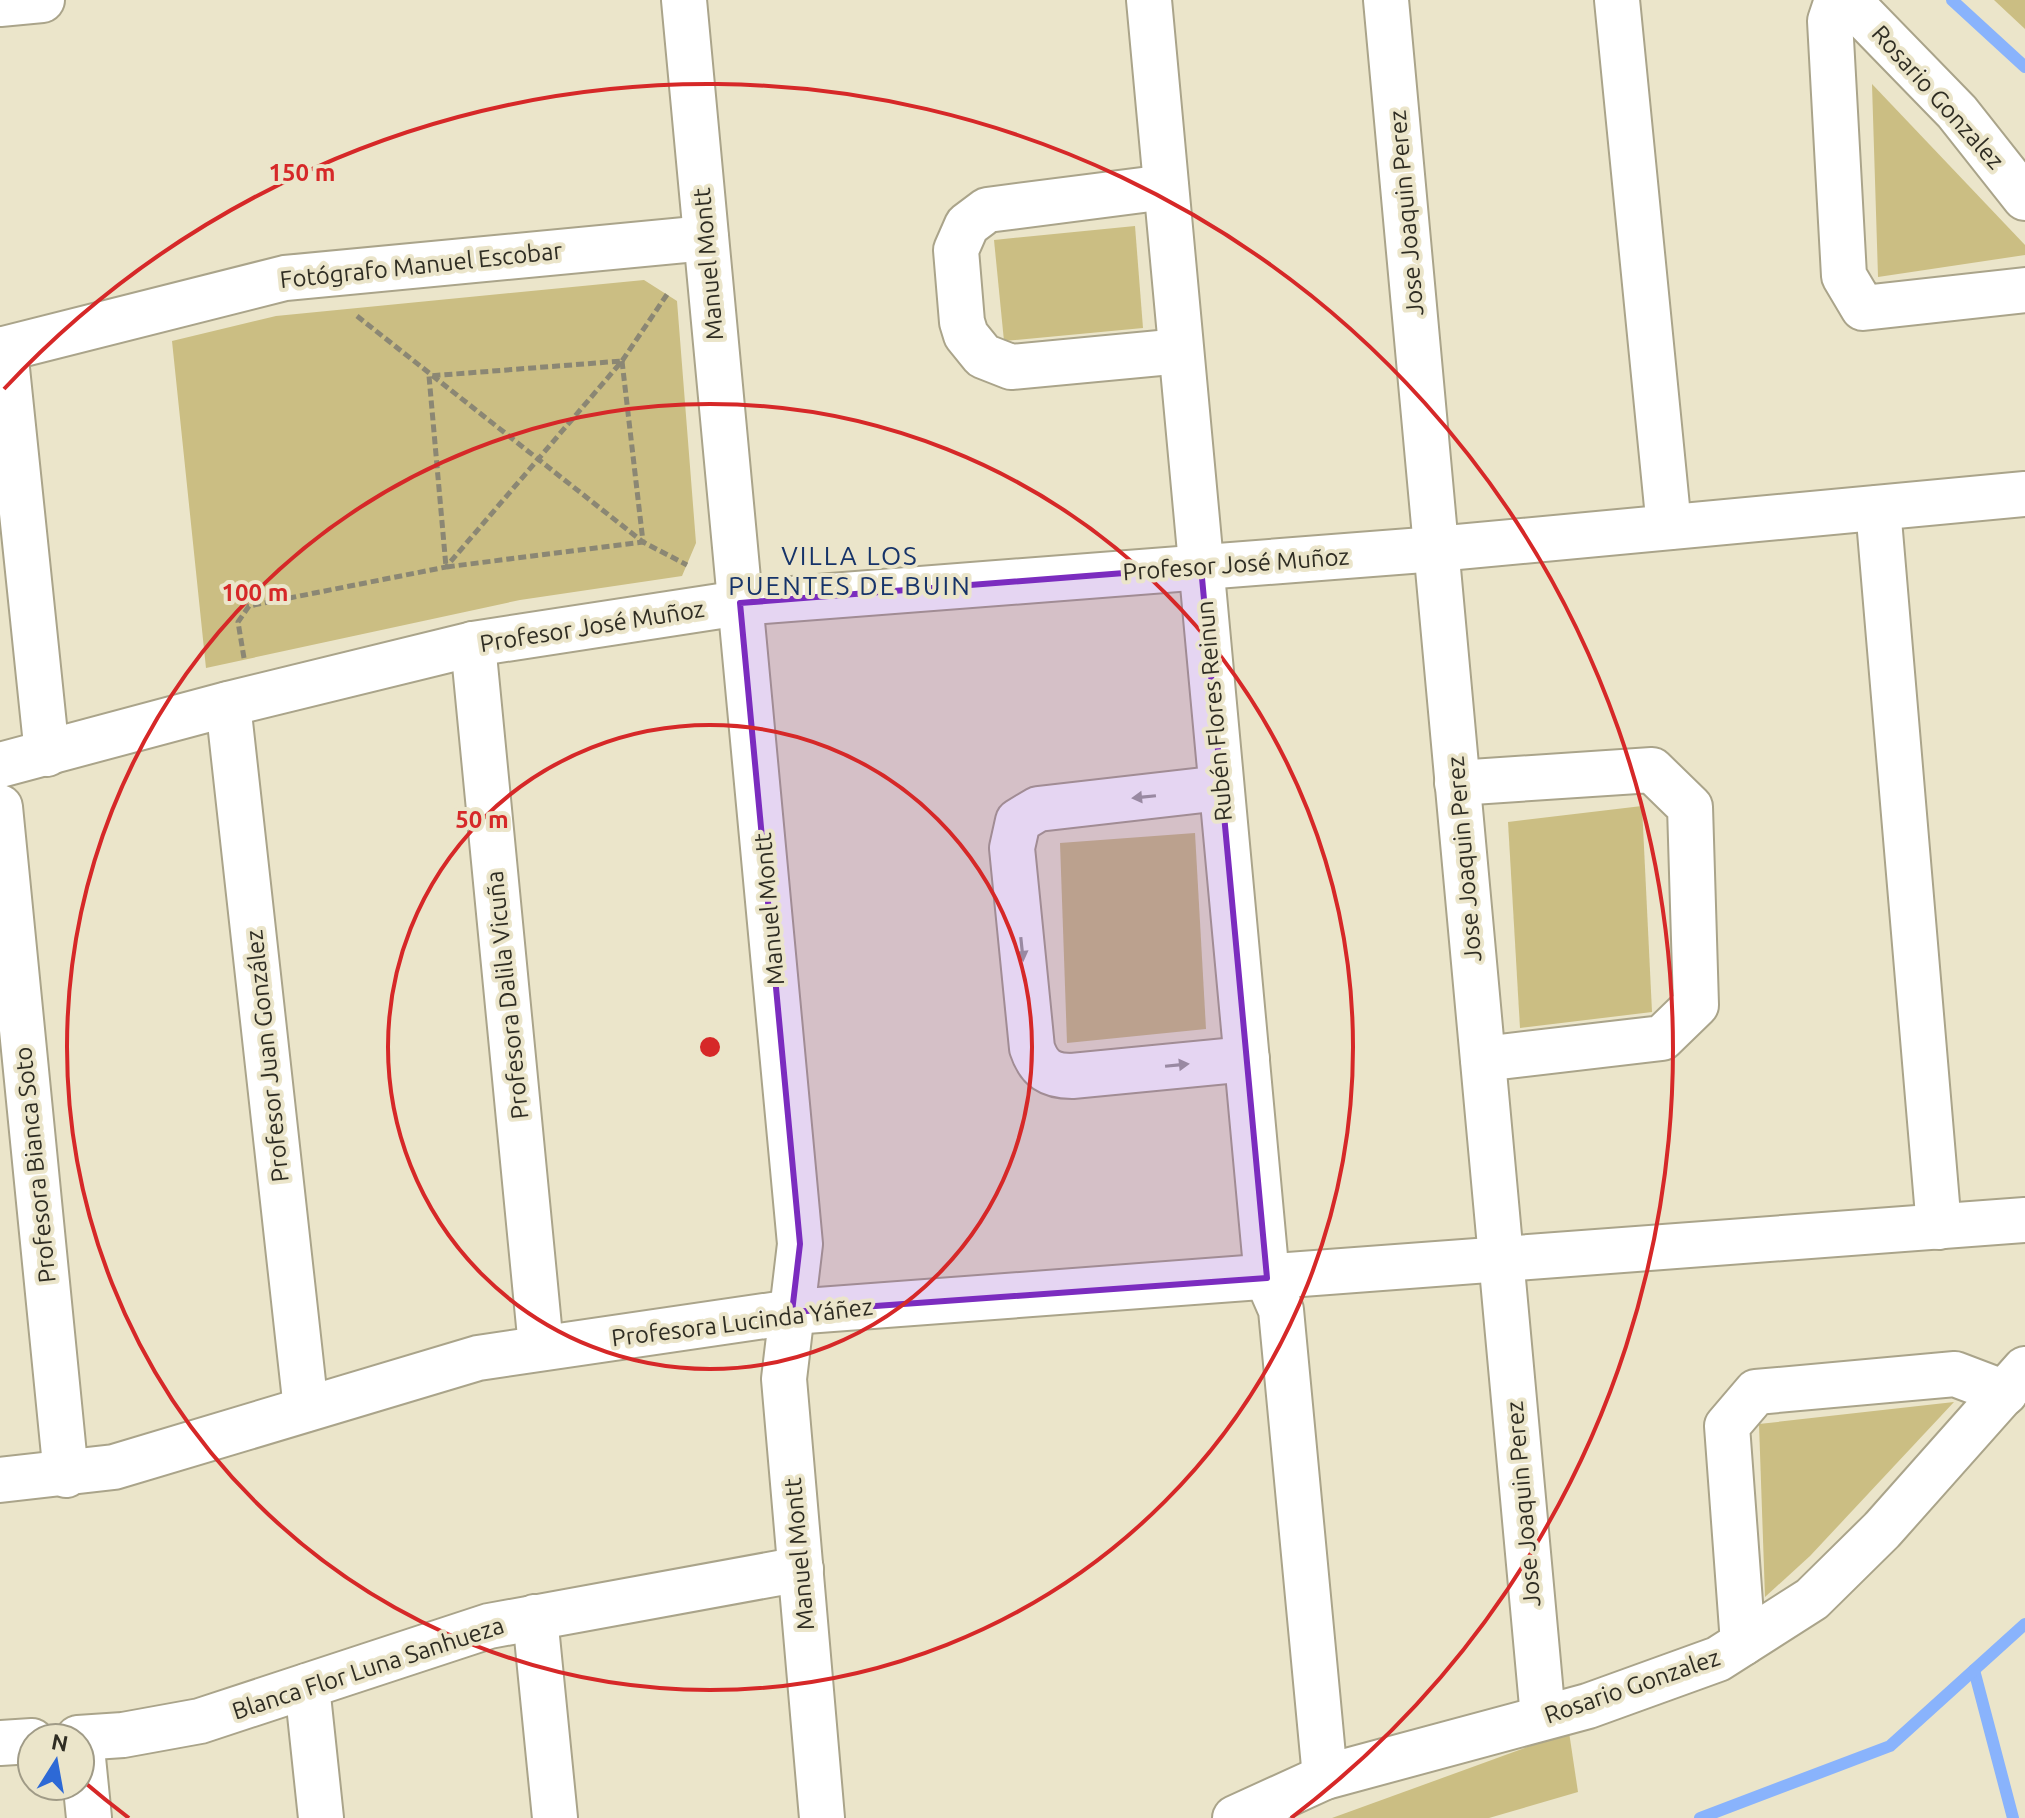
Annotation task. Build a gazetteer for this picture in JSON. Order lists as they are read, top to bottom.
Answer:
{
  "streets": {
    "street": [
      "Rosario Gonzalez",
      "Jose Joaquin Perez",
      "Manuel Montt",
      "Fotógrafo Manuel Escobar",
      "Profesor José Muñoz",
      "Rubén Flores Reinun",
      "Profesora Dalila Vicuña",
      "Profesor Juan González",
      "Profesora Bianca Soto",
      "Profesora Lucinda Yáñez",
      "Blanca Flor Luna Sanhueza"
    ]
  },
  "crossings": [
    ["Rosario Gonzalez", "Jose Joaquin Perez"],
    ["Rosario Gonzalez", "Rubén Flores Reinun"],
    ["Jose Joaquin Perez", "Profesor José Muñoz"],
    ["Jose Joaquin Perez", "Profesora Lucinda Yáñez"],
    ["Manuel Montt", "Fotógrafo Manuel Escobar"],
    ["Manuel Montt", "Profesor José Muñoz"],
    ["Manuel Montt", "Profesora Lucinda Yáñez"],
    ["Manuel Montt", "Blanca Flor Luna Sanhueza"],
    ["Profesor José Muñoz", "Rubén Flores Reinun"],
    ["Profesor José Muñoz", "Profesora Dalila Vicuña"],
    ["Profesor José Muñoz", "Profesor Juan González"],
    ["Rubén Flores Reinun", "Profesora Lucinda Yáñez"],
    ["Profesora Dalila Vicuña", "Profesora Lucinda Yáñez"],
    ["Profesor Juan González", "Profesora Lucinda Yáñez"],
    ["Profesora Bianca Soto", "Profesora Lucinda Yáñez"]
  ],
  "districts": ["VILLA LOS PUENTES DE BUIN"],
  "north": "top",
  "rings": ["150 m", "100 m", "50 m"]
}
